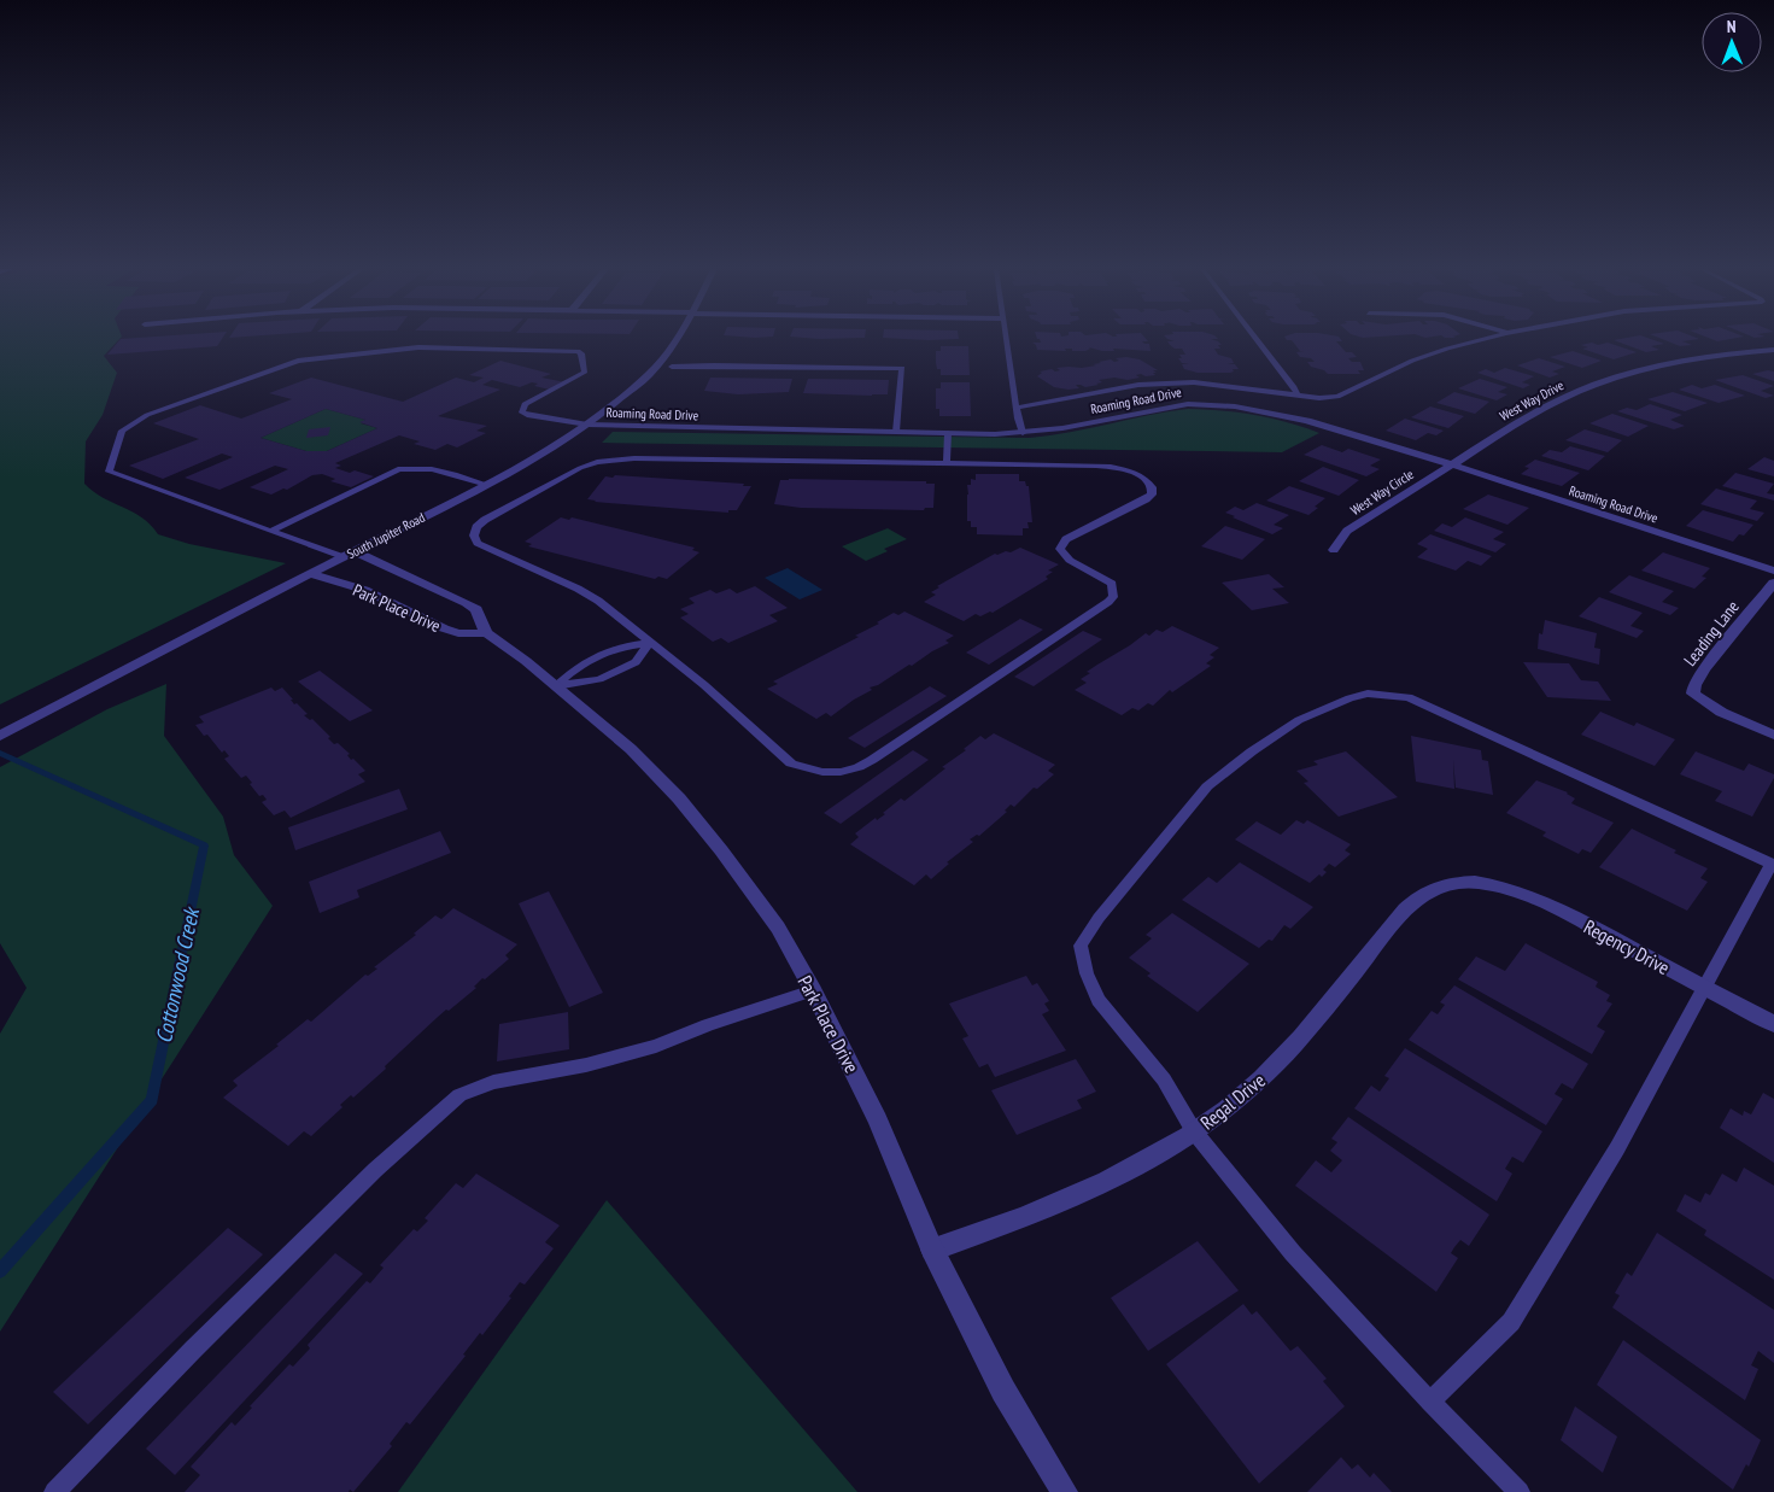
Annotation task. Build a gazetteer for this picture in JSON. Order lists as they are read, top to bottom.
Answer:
{
  "streets": {
    "street": [
      "Roaming Road Drive",
      "West Way Drive",
      "West Way Circle",
      "South Jupiter Road",
      "Park Place Drive",
      "Leading Lane",
      "Regency Drive",
      "Regal Drive"
    ]
  },
  "crossings": [
    ["Roaming Road Drive", "West Way Drive"],
    ["Roaming Road Drive", "West Way Circle"],
    ["Roaming Road Drive", "South Jupiter Road"],
    ["West Way Drive", "West Way Circle"],
    ["South Jupiter Road", "Park Place Drive"],
    ["Park Place Drive", "Regal Drive"],
    ["Regency Drive", "Regal Drive"]
  ],
  "water": ["Cottonwood Creek"],
  "north": "top"
}
